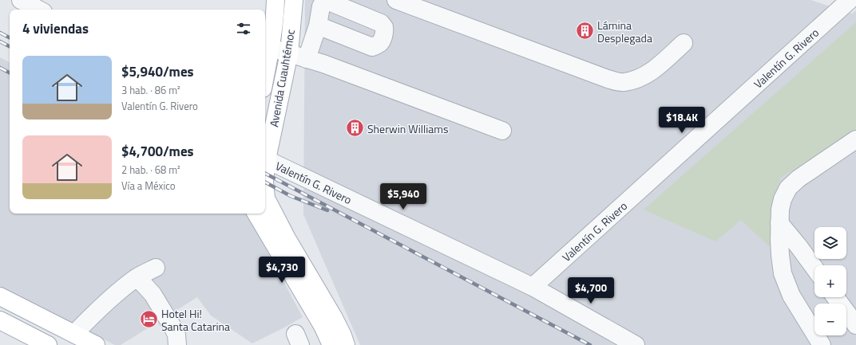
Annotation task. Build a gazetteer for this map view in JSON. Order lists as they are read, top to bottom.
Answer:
{
  "streets": {
    "main road": ["Avenida Cuauhtémoc"],
    "street": ["Valentín G. Rivero"]
  },
  "crossings": [
    ["Valentín G. Rivero", "Avenida Cuauhtémoc"]
  ],
  "places": {
    "building": ["Lámina Desplegada", "Sherwin Williams"],
    "hotel": ["Hotel Hi! Santa Catarina"]
  },
  "page": {
    "heading": "4 viviendas",
    "list": [
      {
        "name": "$5,940/mes",
        "note": "3 hab. · 86 m² · Valentín G. Rivero"
      },
      {
        "name": "$4,700/mes",
        "note": "2 hab. · 68 m² · Vía a México"
      }
    ],
    "price": [
      "$18.4K",
      "$5,940",
      "$4,730",
      "$4,700"
    ],
    "map_buttons": ["+", "−"]
  }
}
